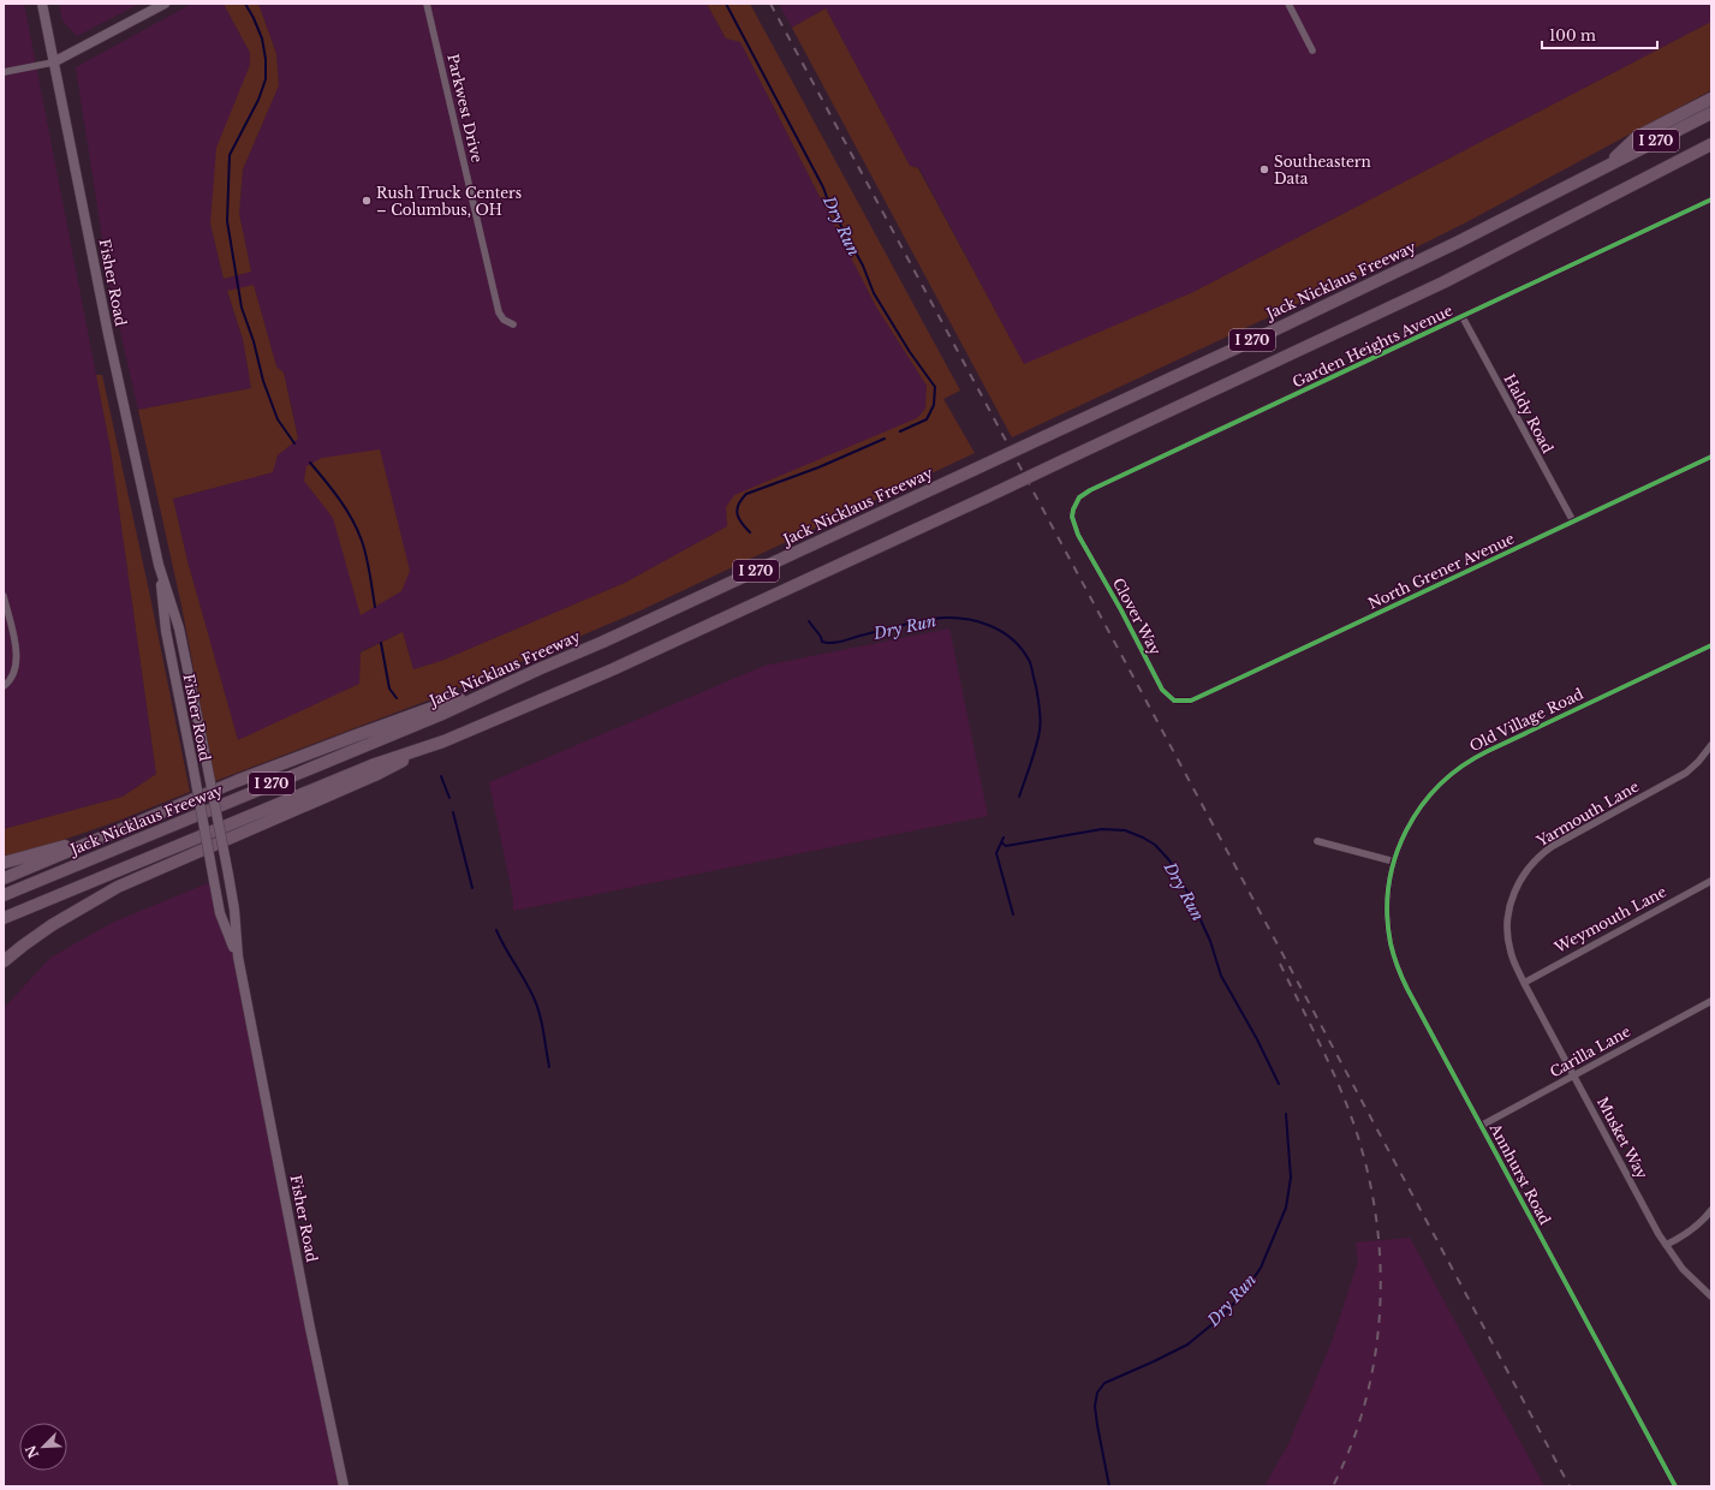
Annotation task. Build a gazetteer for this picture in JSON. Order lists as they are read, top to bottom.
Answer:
{
  "streets": {
    "highway": ["I 270", "Jack Nicklaus Freeway"],
    "main road": ["Fisher Road"],
    "street": [
      "Parkwest Drive",
      "Garden Heights Avenue",
      "Haldy Road",
      "North Grener Avenue",
      "Clover Way",
      "Old Village Road",
      "Yarmouth Lane",
      "Weymouth Lane",
      "Carilla Lane",
      "Musket Way",
      "Annhurst Road"
    ]
  },
  "crossings": [
    ["Garden Heights Avenue", "Haldy Road"],
    ["Garden Heights Avenue", "Clover Way"],
    ["Haldy Road", "North Grener Avenue"],
    ["North Grener Avenue", "Clover Way"],
    ["Old Village Road", "Annhurst Road"],
    ["Yarmouth Lane", "Weymouth Lane"],
    ["Yarmouth Lane", "Musket Way"],
    ["Weymouth Lane", "Musket Way"],
    ["Carilla Lane", "Musket Way"],
    ["Carilla Lane", "Annhurst Road"]
  ],
  "water": ["Dry Run"],
  "places": ["Southeastern Data", "Rush Truck Centers – Columbus, OH"],
  "scale_bar": "100 m",
  "north": "bottom left"
}
